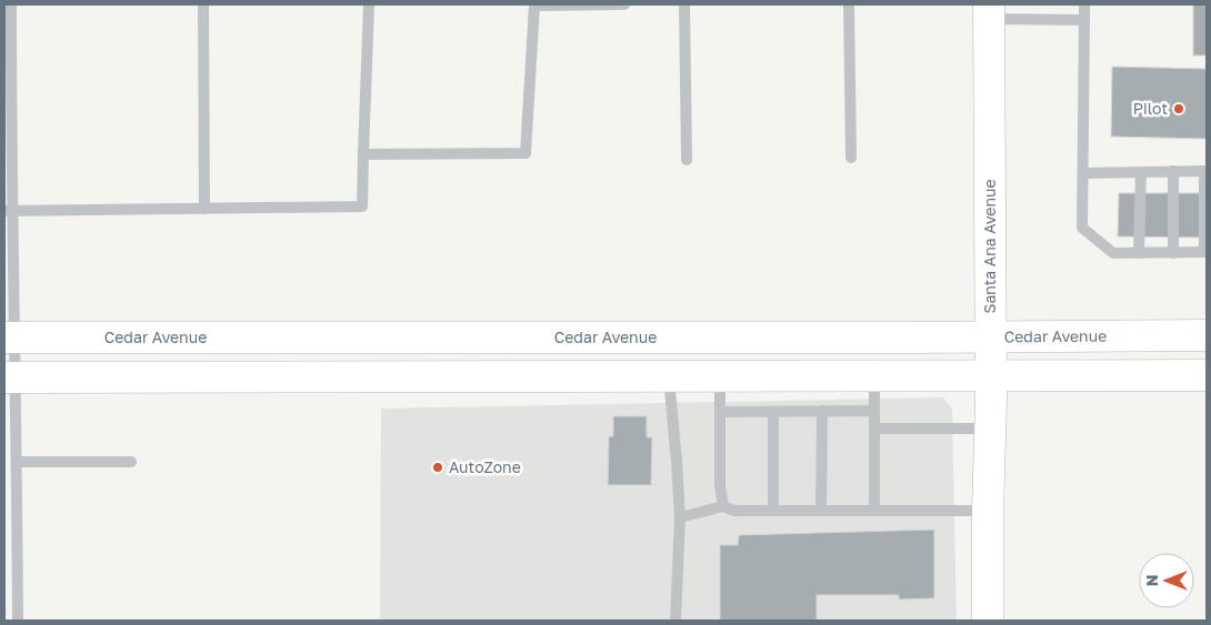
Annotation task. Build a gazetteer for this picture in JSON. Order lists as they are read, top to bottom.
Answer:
{
  "streets": {
    "main road": ["Santa Ana Avenue", "Cedar Avenue"]
  },
  "crossings": [
    ["Santa Ana Avenue", "Cedar Avenue"]
  ],
  "places": ["Pilot", "AutoZone"],
  "north": "left"
}
